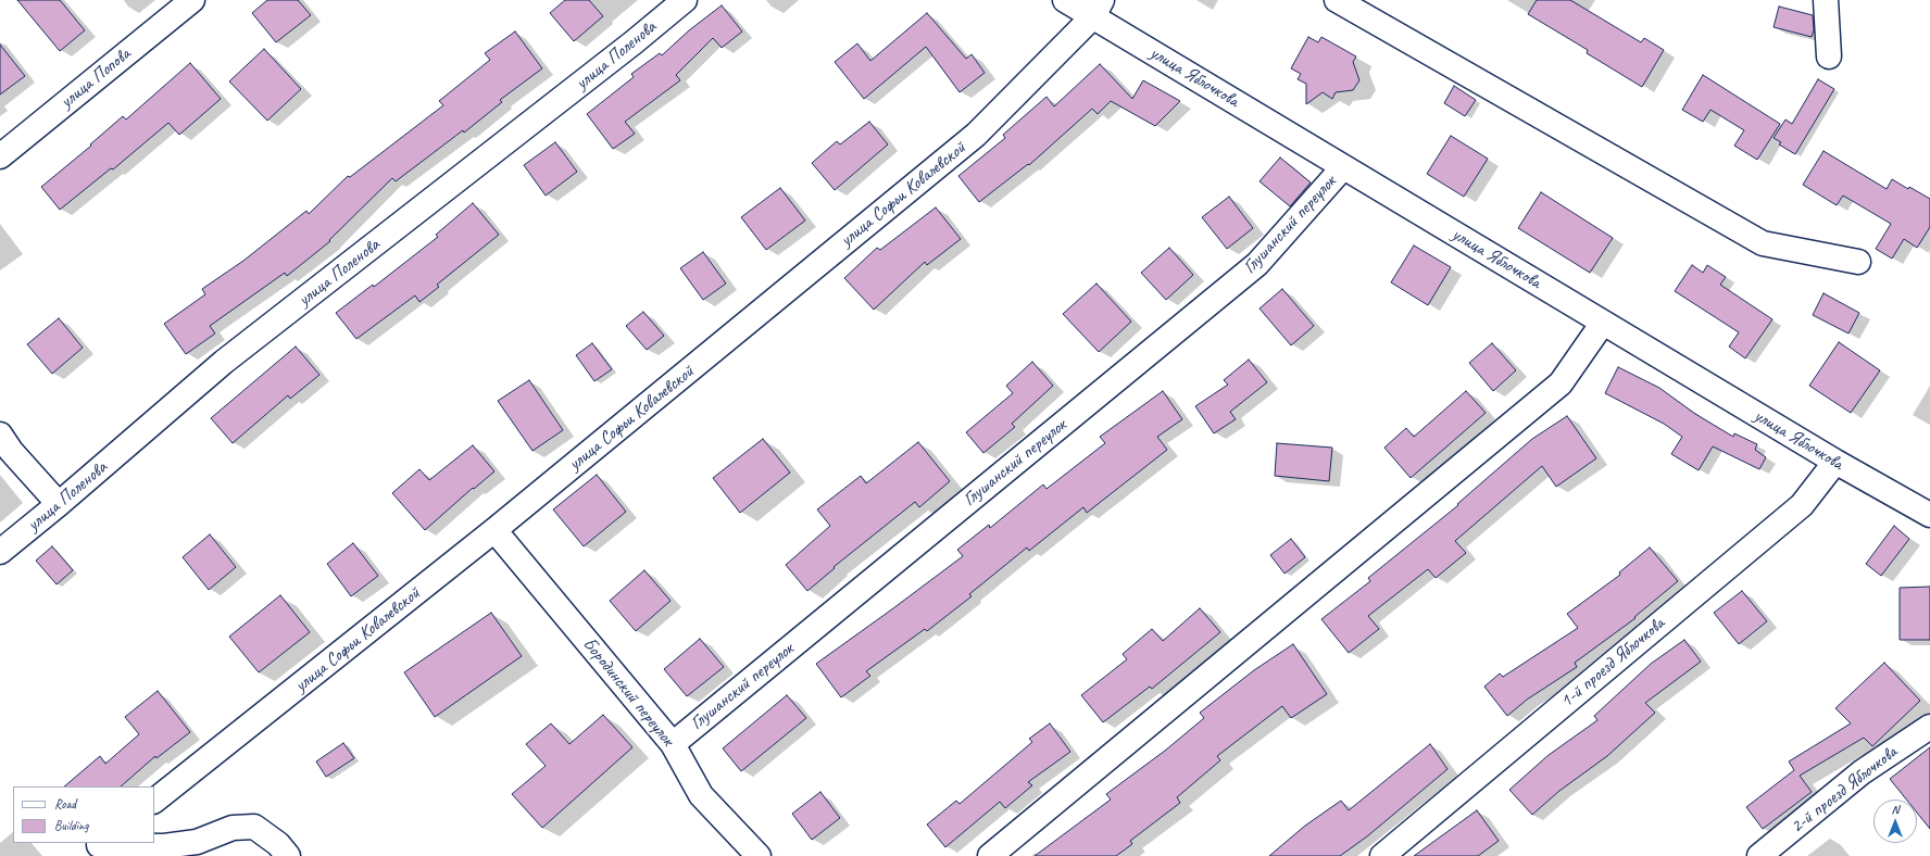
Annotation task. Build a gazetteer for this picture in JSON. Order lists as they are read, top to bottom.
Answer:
{
  "streets": {
    "street": [
      "улица Поленова",
      "улица Яблочкова",
      "улица Попова",
      "улица Софьи Ковалевской",
      "Глушанский переулок",
      "1-й проезд Яблочкова",
      "Бородинский переулок",
      "2-й проезд Яблочкова"
    ]
  },
  "crossings": [
    ["улица Яблочкова", "улица Софьи Ковалевской"],
    ["улица Яблочкова", "Глушанский переулок"],
    ["улица Яблочкова", "1-й проезд Яблочкова"],
    ["улица Софьи Ковалевской", "Бородинский переулок"],
    ["Глушанский переулок", "Бородинский переулок"]
  ],
  "legend": ["Road", "Building"],
  "north": "top"
}
